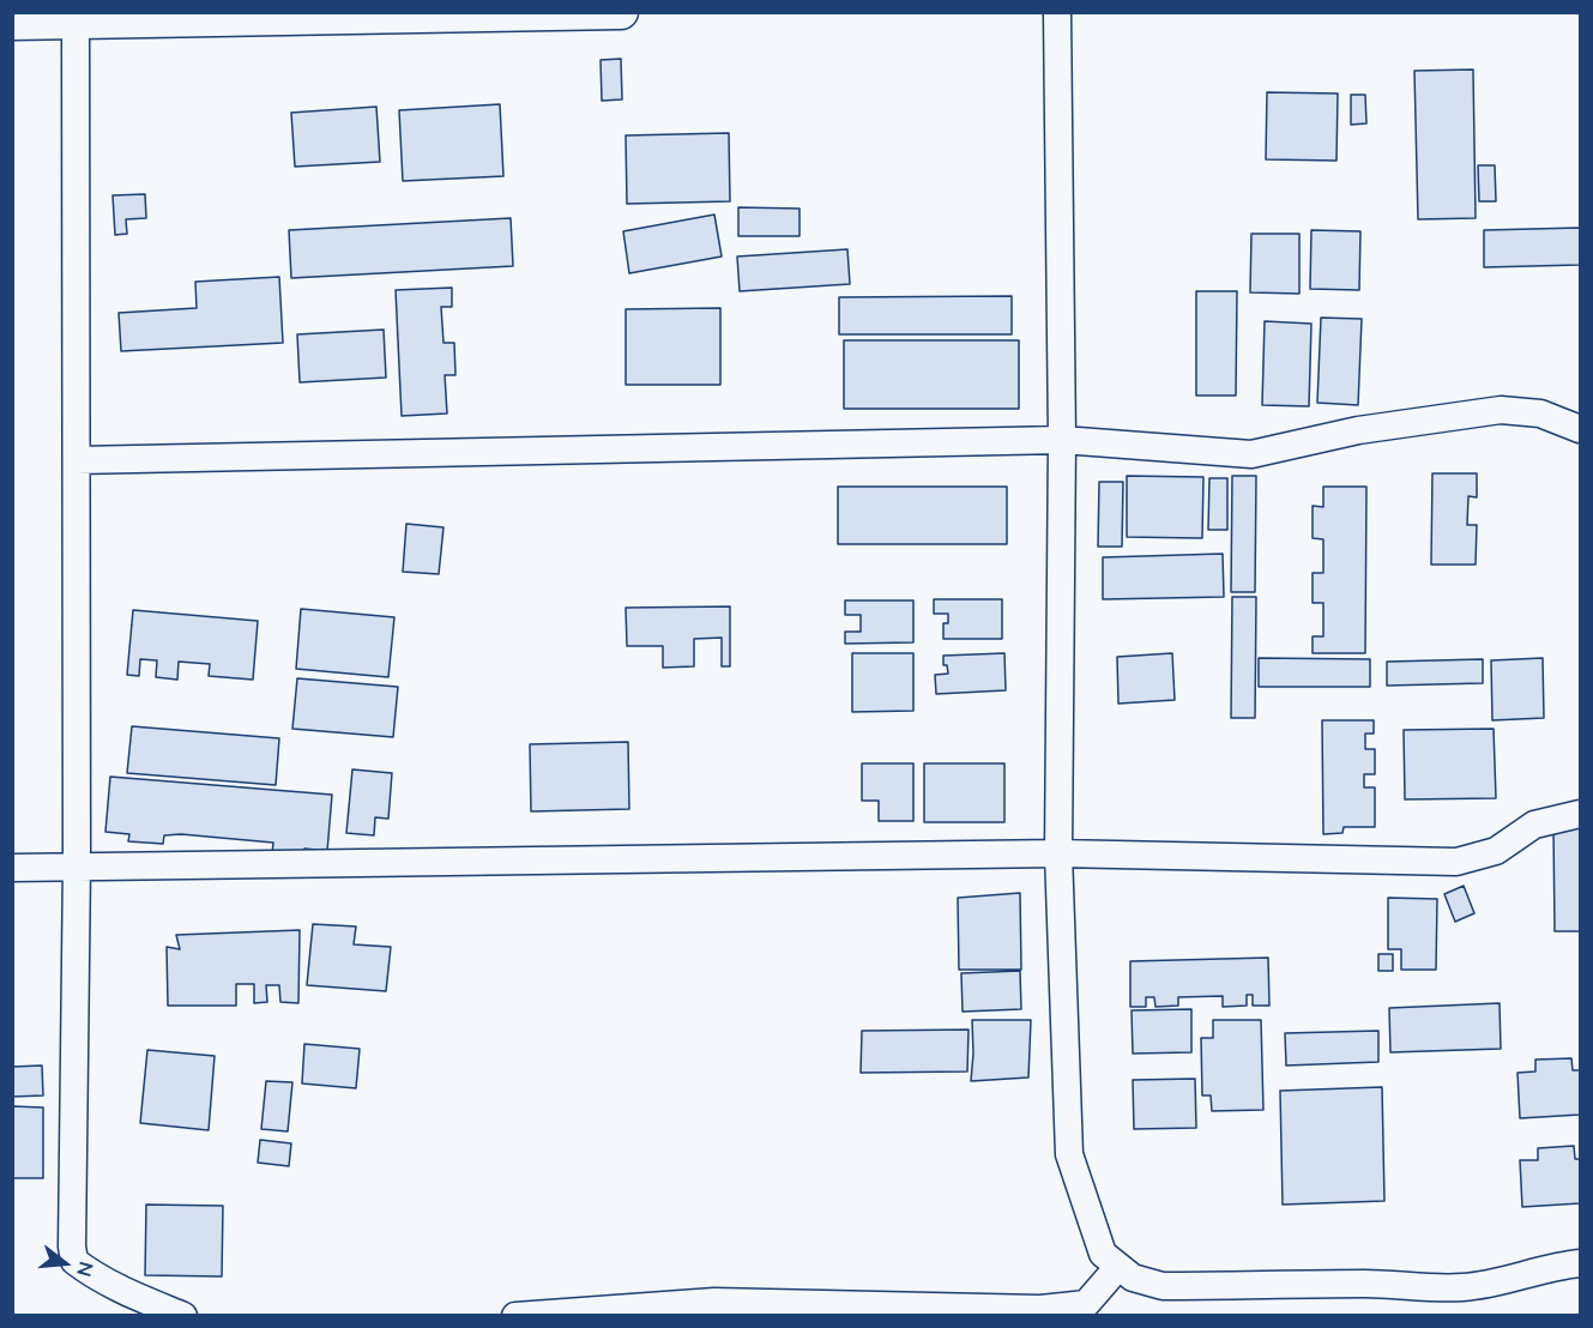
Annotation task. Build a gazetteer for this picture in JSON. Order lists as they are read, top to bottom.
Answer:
{
  "north": "right"
}
